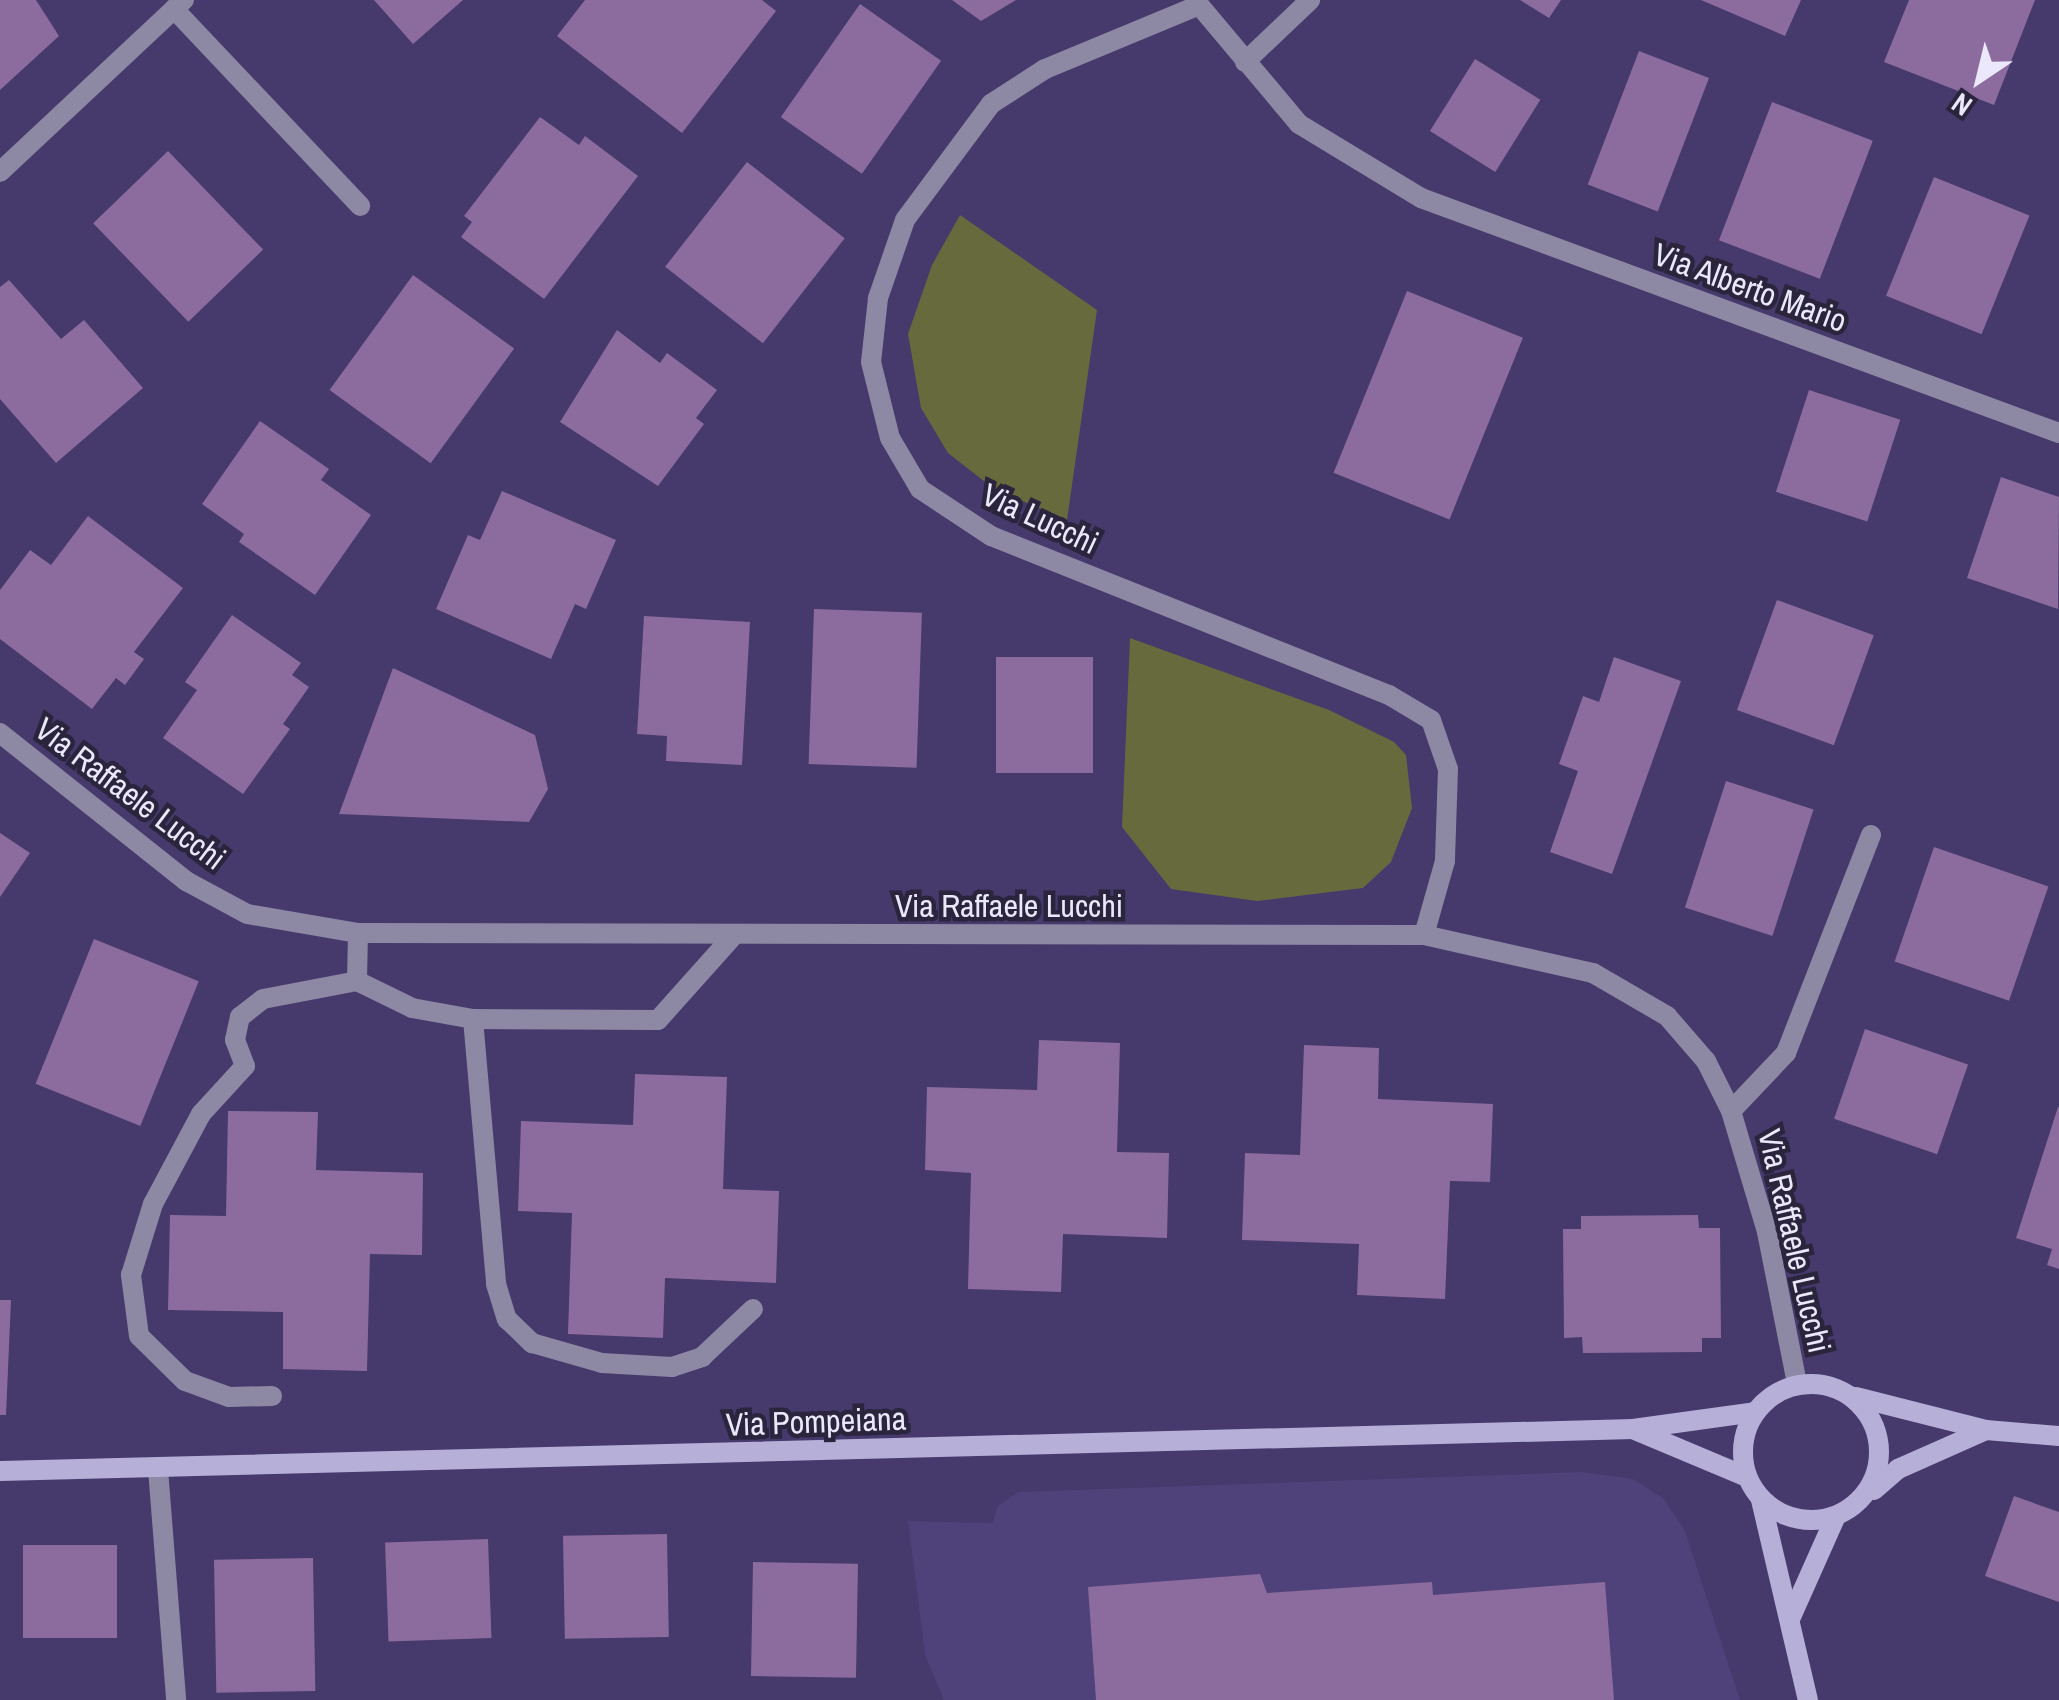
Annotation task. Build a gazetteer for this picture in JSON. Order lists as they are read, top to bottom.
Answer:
{
  "streets": {
    "main road": ["Via Pompeiana"],
    "street": ["Via Alberto Mario", "Via Lucchi", "Via Raffaele Lucchi"]
  },
  "crossings": [
    ["Via Alberto Mario", "Via Lucchi"],
    ["Via Lucchi", "Via Raffaele Lucchi"],
    ["Via Raffaele Lucchi", "Via Pompeiana"]
  ],
  "north": "bottom left"
}
